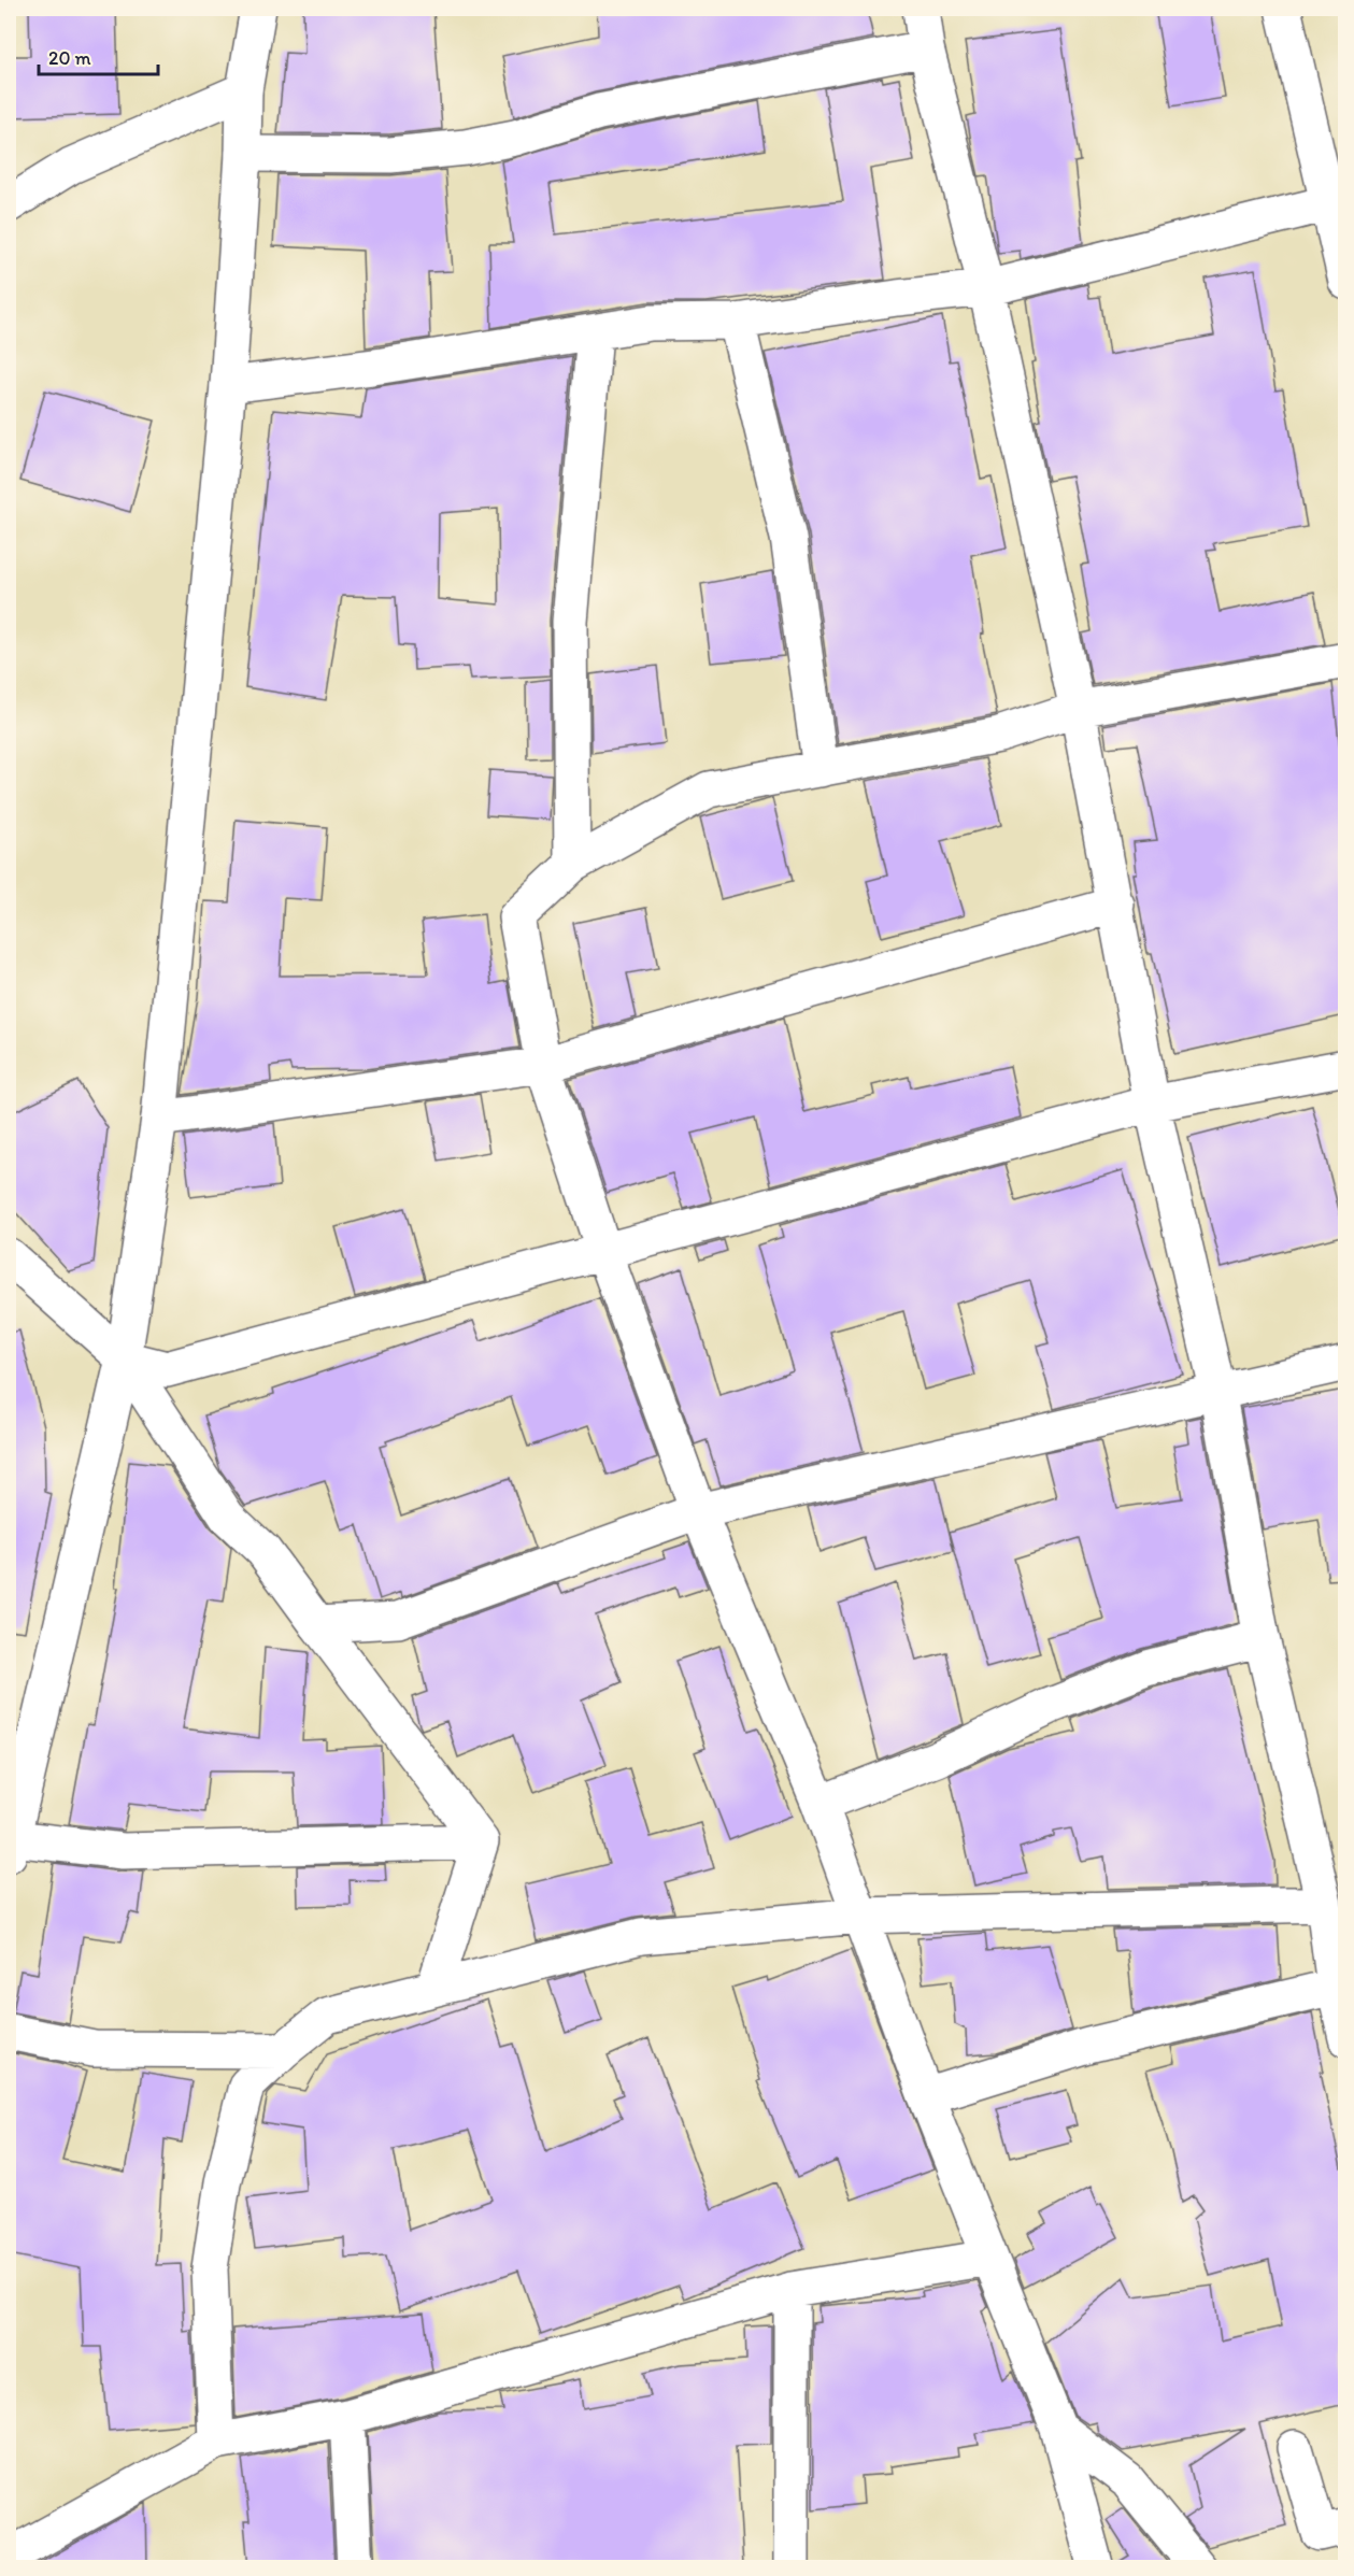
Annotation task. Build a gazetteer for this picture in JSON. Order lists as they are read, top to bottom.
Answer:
{
  "scale_bar": "20 m"
}
